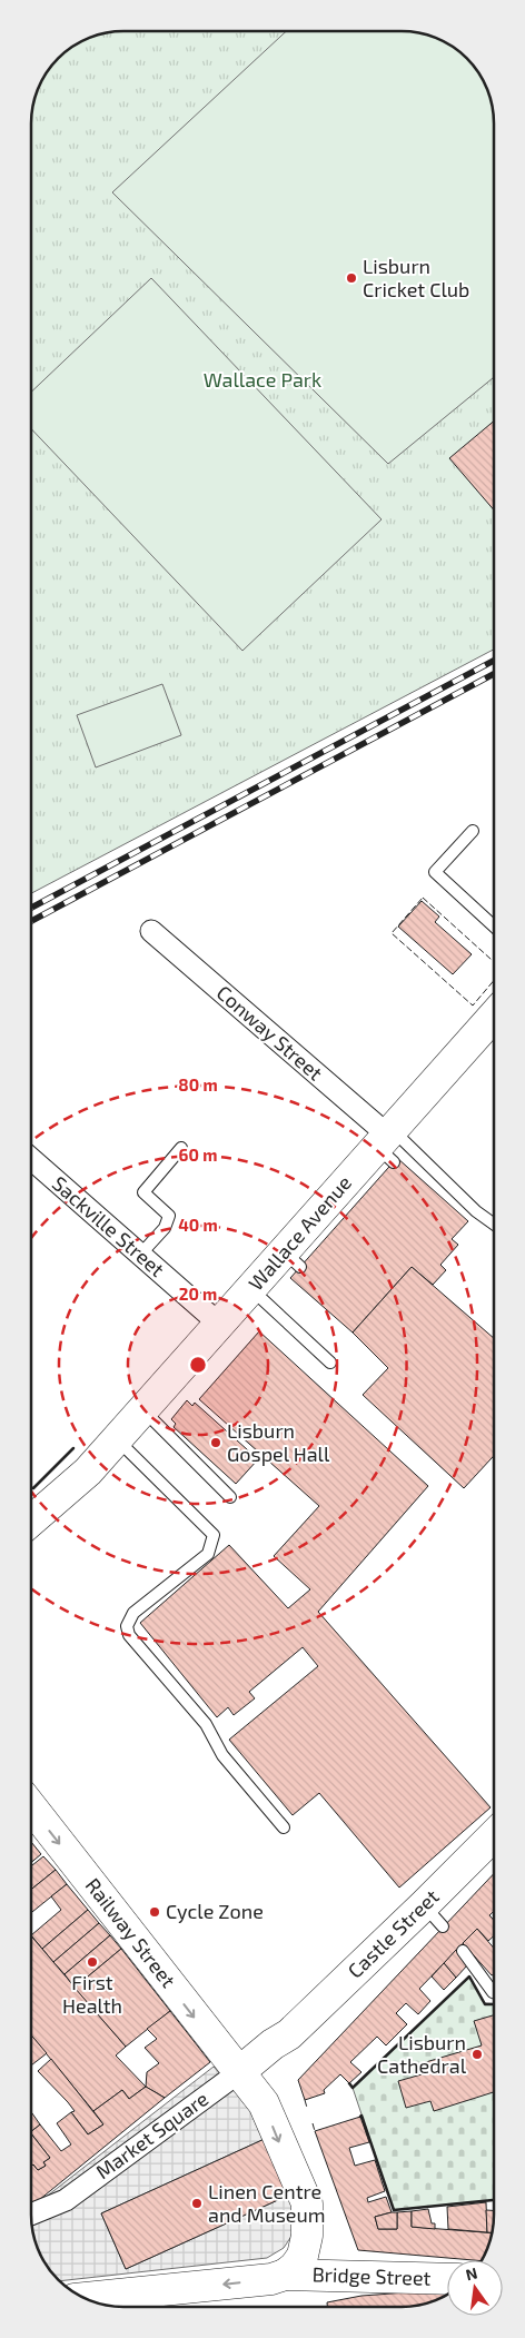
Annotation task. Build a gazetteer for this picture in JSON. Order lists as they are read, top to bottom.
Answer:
{
  "streets": {
    "main road": [
      "Wallace Avenue",
      "Railway Street",
      "Castle Street",
      "Bridge Street"
    ],
    "street": ["Conway Street", "Sackville Street", "Market Square"]
  },
  "crossings": [
    ["Conway Street", "Wallace Avenue"],
    ["Sackville Street", "Wallace Avenue"],
    ["Railway Street", "Castle Street"],
    ["Railway Street", "Market Square"],
    ["Railway Street", "Bridge Street"],
    ["Castle Street", "Market Square"]
  ],
  "one_way": ["Railway Street", "Bridge Street"],
  "parks": ["Wallace Park"],
  "places": [
    "Lisburn Cricket Club",
    "Lisburn Gospel Hall",
    "Cycle Zone",
    "First Health",
    "Lisburn Cathedral",
    "Linen Centre and Museum"
  ],
  "north": "top",
  "rings": [
    "80 m",
    "60 m",
    "40 m",
    "20 m"
  ]
}
